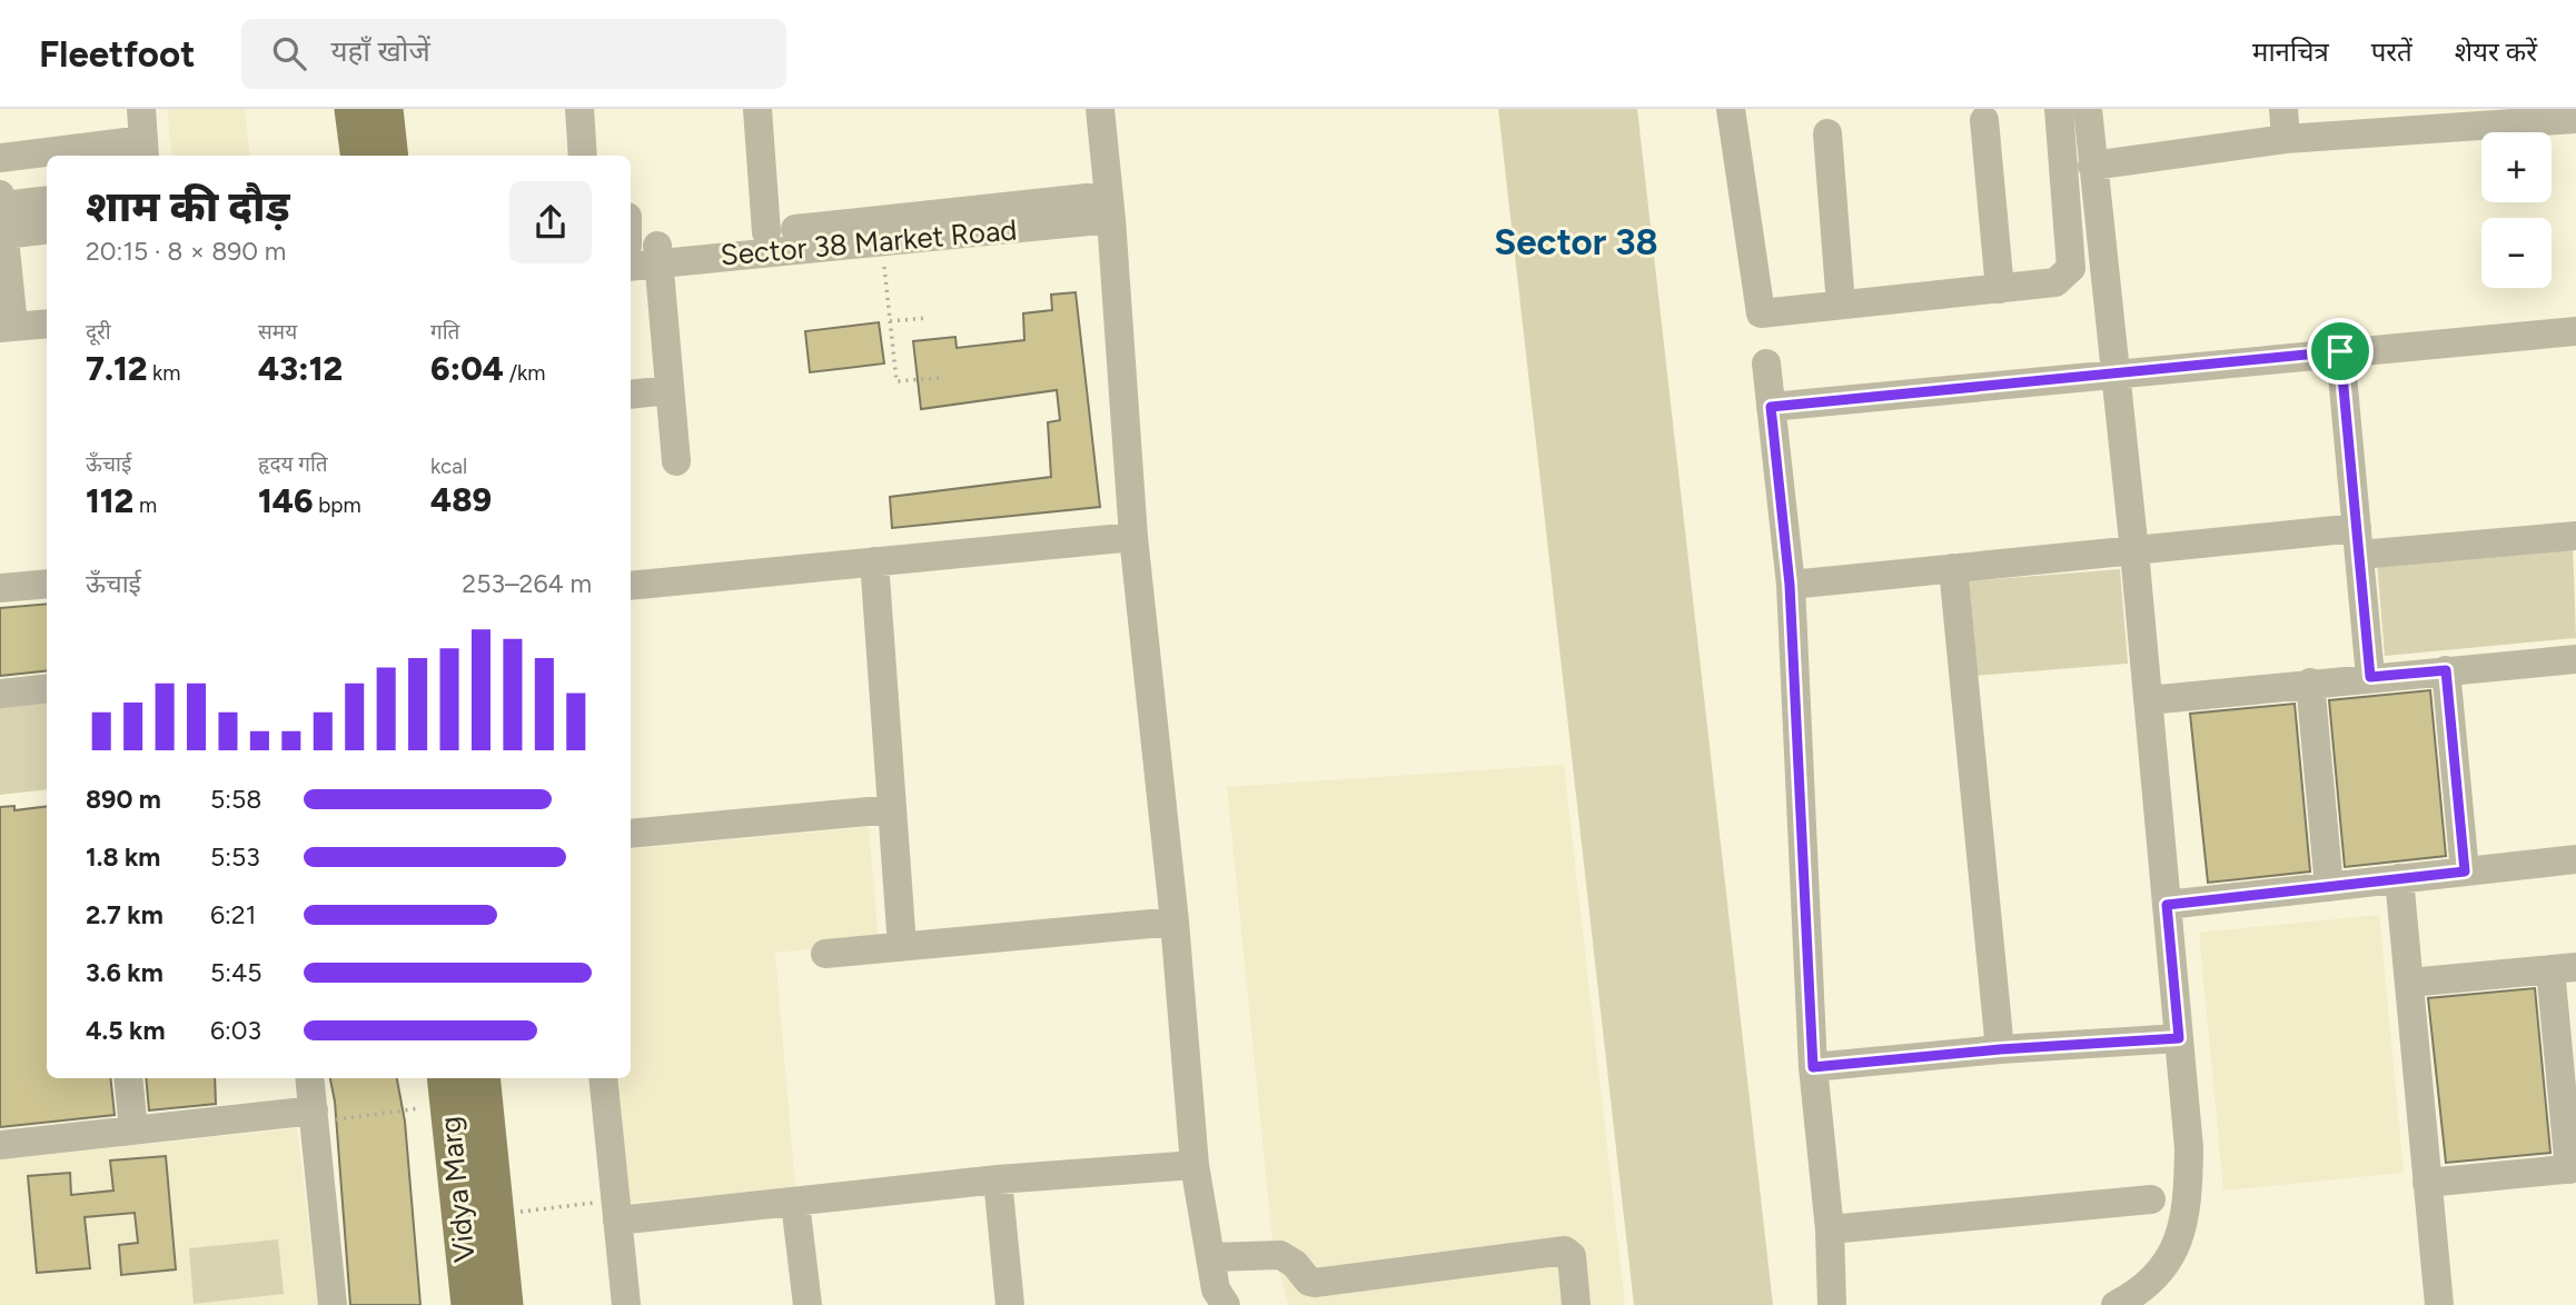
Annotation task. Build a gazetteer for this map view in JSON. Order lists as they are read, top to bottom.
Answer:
{
  "streets": {
    "main road": ["Vidya Marg"],
    "street": ["Sector 38 Market Road"]
  },
  "districts": ["Sector 38"],
  "page": {
    "header": "Fleetfoot",
    "search": "यहाँ खोजें",
    "nav": ["मानचित्र", "परतें", "शेयर करें"],
    "map_buttons": ["+", "−"],
    "heading": ["शाम की दौड़", "20:15 · 8 × 890 m"],
    "stats": [
      ["दूरी", "7.12 km"],
      ["समय", "43:12"],
      ["गति", "6:04 /km"],
      ["ऊँचाई", "112 m"],
      ["हृदय गति", "146 bpm"],
      ["kcal", "489"]
    ],
    "chart": ["ऊँचाई", "253–264 m"],
    "list": [
      {
        "name": "890 m",
        "note": "5:58"
      },
      {
        "name": "1.8 km",
        "note": "5:53"
      },
      {
        "name": "2.7 km",
        "note": "6:21"
      },
      {
        "name": "3.6 km",
        "note": "5:45"
      },
      {
        "name": "4.5 km",
        "note": "6:03"
      }
    ]
  }
}
